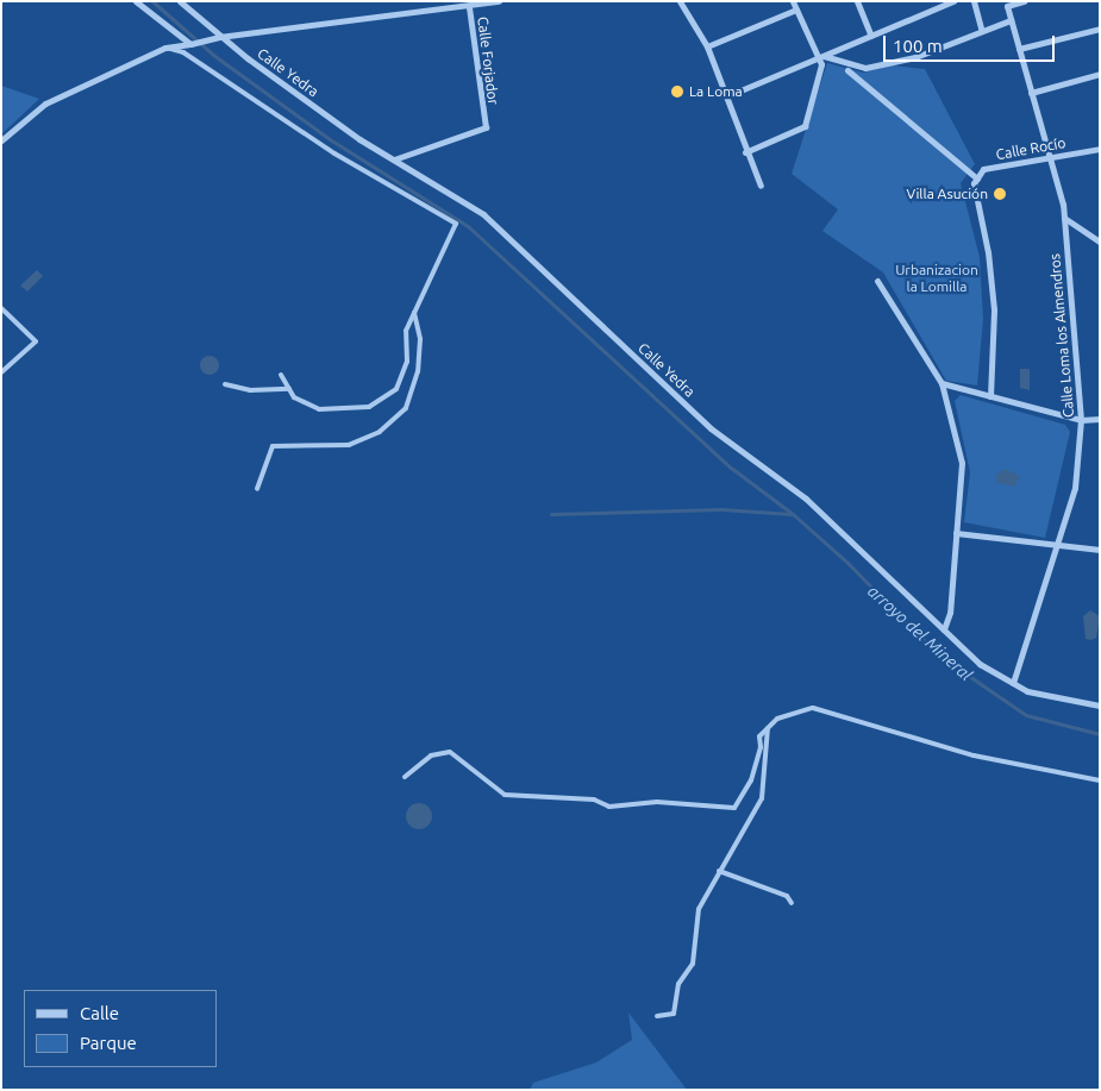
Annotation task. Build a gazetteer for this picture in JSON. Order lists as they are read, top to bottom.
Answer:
{
  "streets": {
    "street": [
      "Calle Forjador",
      "Calle Yedra",
      "Calle Rocío",
      "Calle Loma los Almendros"
    ]
  },
  "crossings": [
    ["Calle Forjador", "Calle Yedra"],
    ["Calle Yedra", "Calle Loma los Almendros"],
    ["Calle Rocío", "Calle Loma los Almendros"]
  ],
  "water": ["arroyo del Mineral"],
  "parks": ["Urbanizacion la Lomilla"],
  "places": ["La Loma", "Villa Asución"],
  "legend": ["Calle", "Parque"],
  "scale_bar": "100 m"
}
